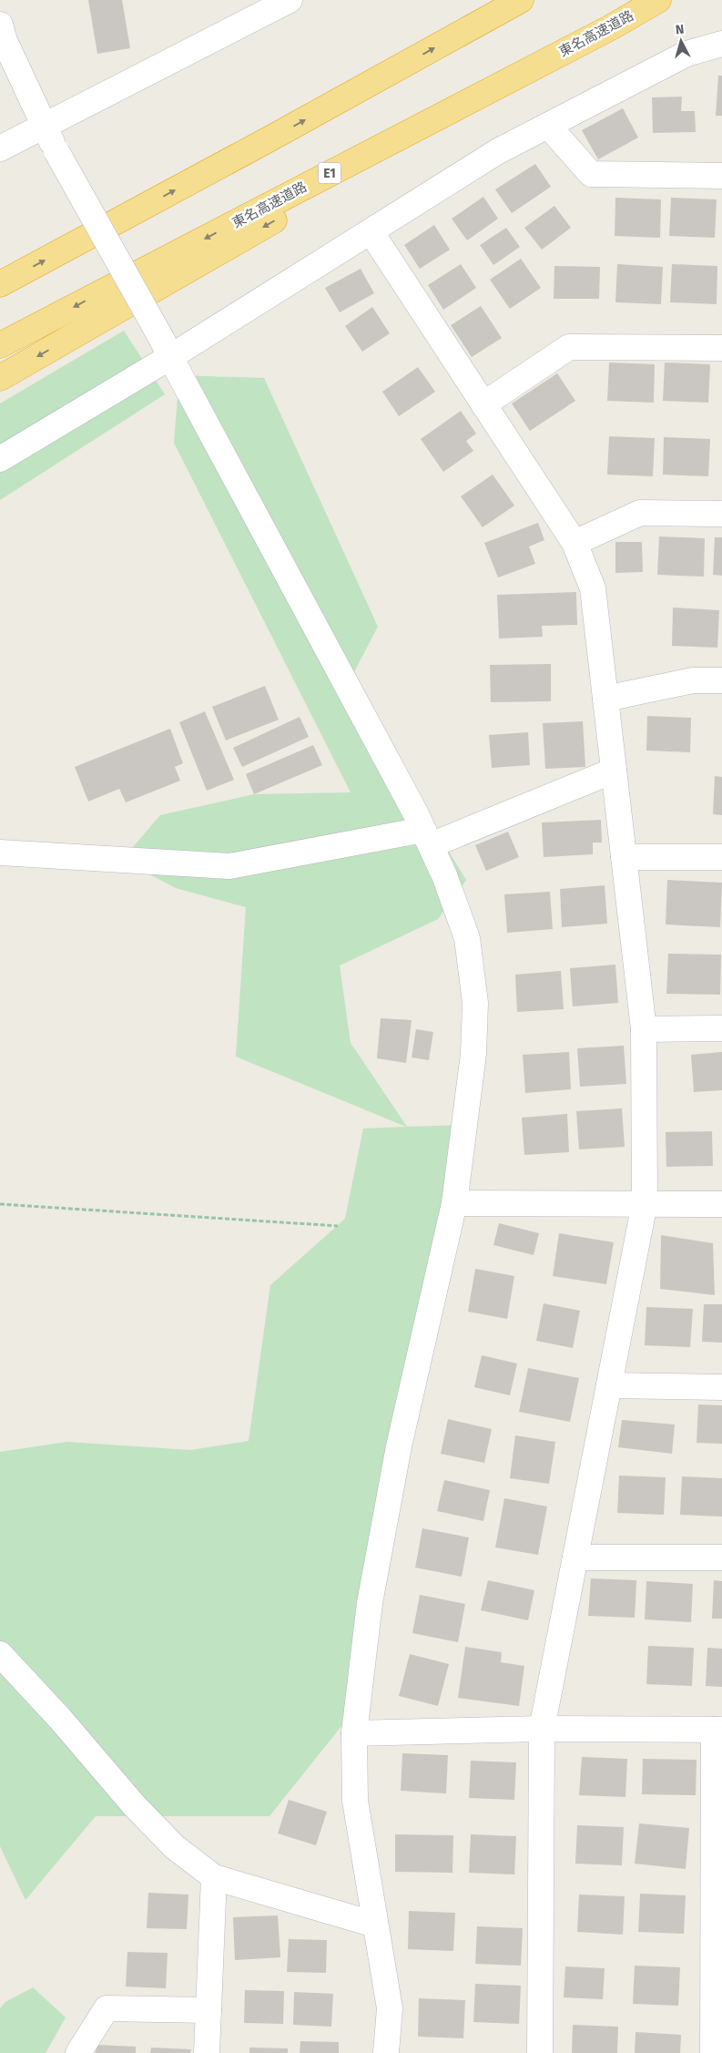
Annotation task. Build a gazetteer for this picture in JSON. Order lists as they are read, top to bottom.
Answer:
{
  "streets": {
    "highway": ["東名高速道路", "E1"]
  },
  "north": "top"
}
